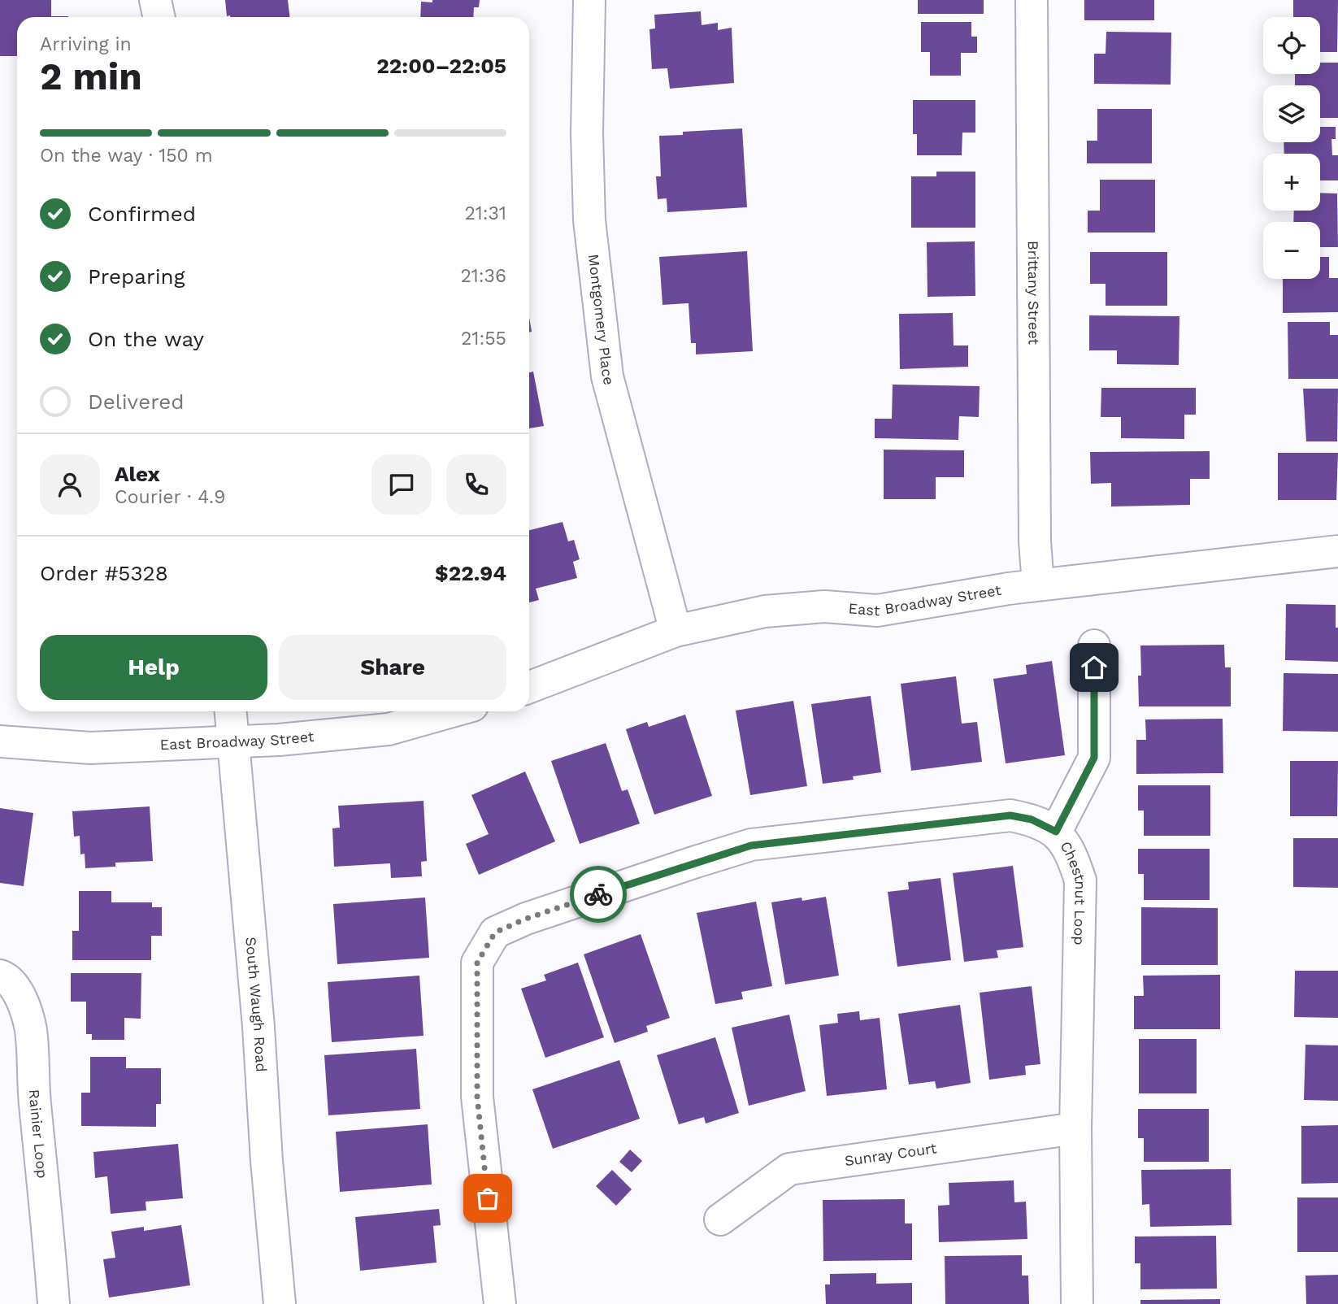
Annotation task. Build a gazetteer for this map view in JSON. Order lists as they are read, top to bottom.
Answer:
{
  "streets": {
    "street": [
      "Brittany Street",
      "Montgomery Place",
      "East Broadway Street",
      "Chestnut Loop",
      "South Waugh Road",
      "Rainier Loop",
      "Sunray Court"
    ]
  },
  "crossings": [
    ["Brittany Street", "East Broadway Street"],
    ["Montgomery Place", "East Broadway Street"],
    ["East Broadway Street", "South Waugh Road"],
    ["Chestnut Loop", "Sunray Court"]
  ],
  "page": {
    "map_buttons": ["+", "−"],
    "heading": ["2 min", "Arriving in", "22:00–22:05"],
    "panel": [
      "Alex",
      "Courier · 4.9",
      "Order #5328",
      "$22.94"
    ],
    "bar": "On the way · 150 m",
    "list": [
      ["Confirmed", "21:31"],
      ["Preparing", "21:36"],
      ["On the way", "21:55"],
      "Delivered"
    ],
    "buttons": ["Help", "Share"]
  }
}
